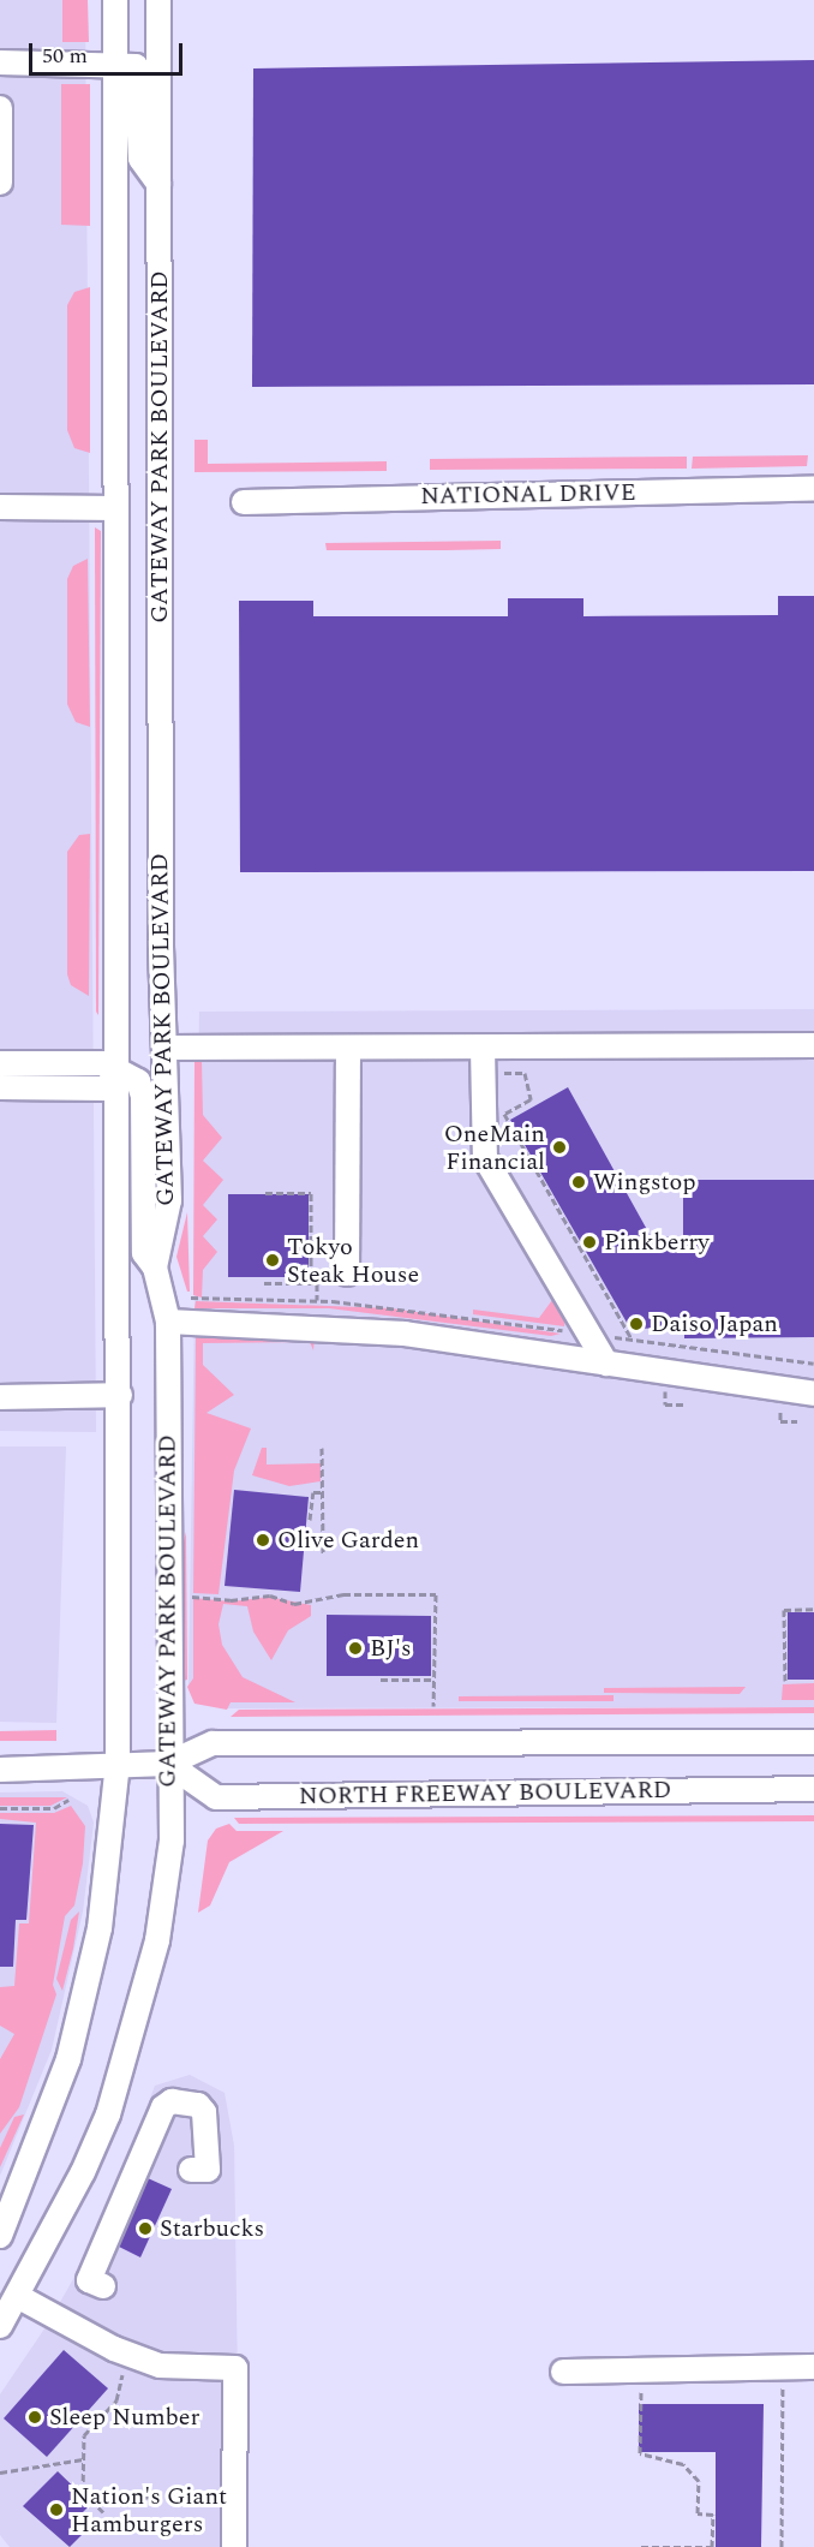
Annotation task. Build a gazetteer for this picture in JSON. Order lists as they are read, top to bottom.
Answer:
{
  "streets": {
    "street": ["GATEWAY PARK BOULEVARD", "NATIONAL DRIVE", "NORTH FREEWAY BOULEVARD"]
  },
  "crossings": [
    ["GATEWAY PARK BOULEVARD", "NORTH FREEWAY BOULEVARD"]
  ],
  "places": [
    "OneMain Financial",
    "Wingstop",
    "Pinkberry",
    "Tokyo Steak House",
    "Daiso Japan",
    "Olive Garden",
    "BJ's",
    "Starbucks",
    "Sleep Number",
    "Nation's Giant Hamburgers"
  ],
  "scale_bar": "50 m"
}
